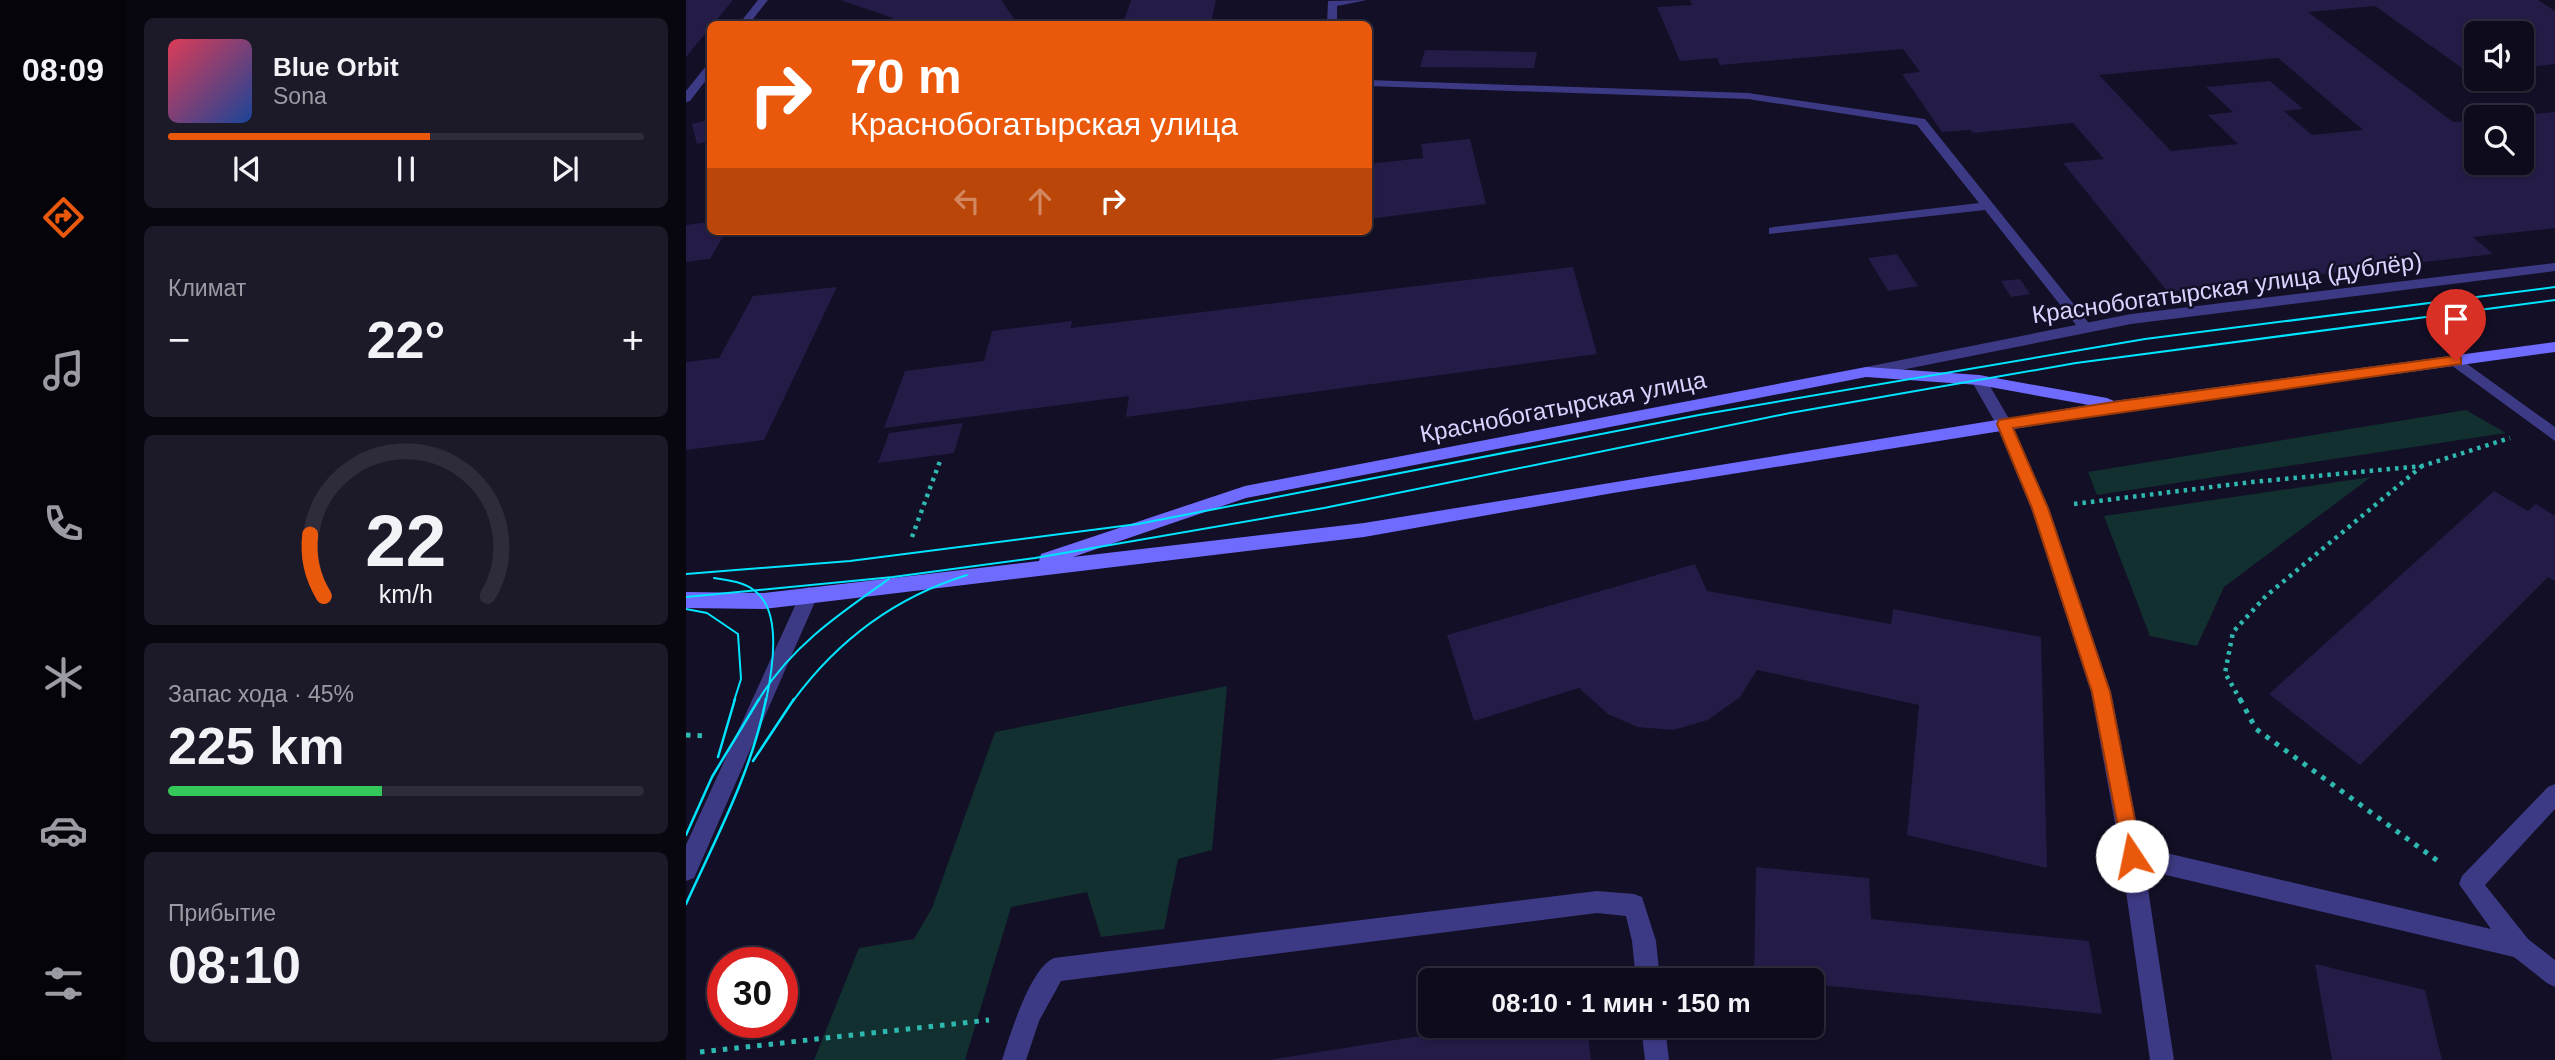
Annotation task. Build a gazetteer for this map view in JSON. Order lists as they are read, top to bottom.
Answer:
{
  "streets": {
    "main road": ["Краснобогатырская улица"],
    "street": ["Краснобогатырская улица (дублёр)"]
  },
  "crossings": [
    ["Краснобогатырская улица (дублёр)", "Краснобогатырская улица"]
  ],
  "page": {
    "tabs": "08:09",
    "turn": ["70 m", "Краснобогатырская улица"],
    "song": ["Blue Orbit", "Sona"],
    "tile": [
      "Климат",
      ["Запас хода · 45%", "225 km"],
      ["Прибытие", "08:10"]
    ],
    "heat": ["−", "22°", "+"],
    "limit": "30",
    "trip": "08:10 · 1 мин · 150 m",
    "gauge": ["22", "km/h"]
  }
}
